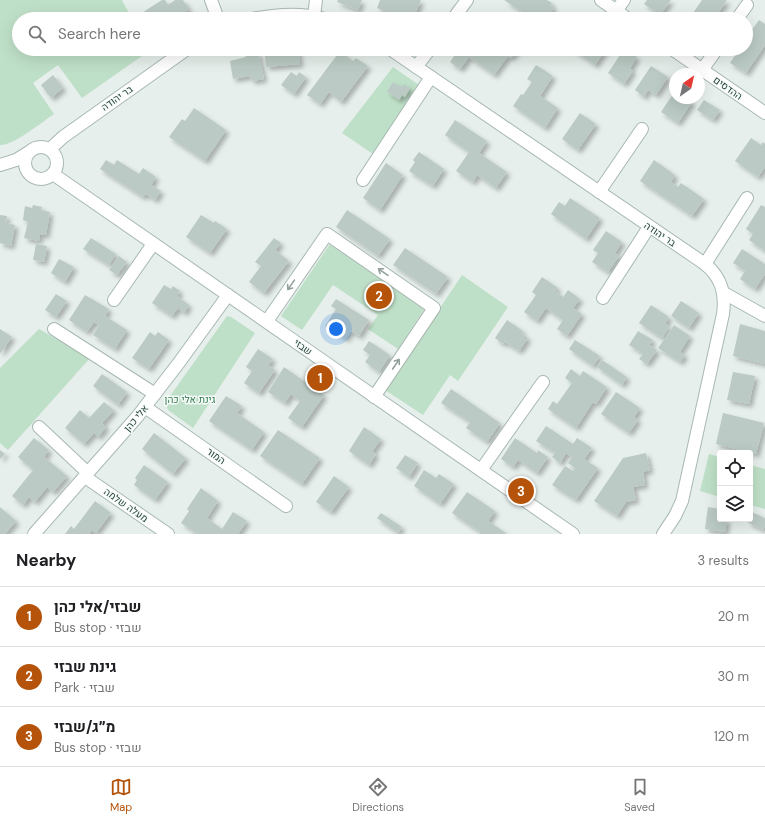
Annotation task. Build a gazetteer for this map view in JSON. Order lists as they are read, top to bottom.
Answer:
{
  "streets": {
    "street": [
      "ההדסים",
      "בר יהודה",
      "שבזי",
      "אלי כהן",
      "המור",
      "מעלה שלמה"
    ]
  },
  "crossings": [
    ["בר יהודה", "שבזי"],
    ["שבזי", "אלי כהן"],
    ["אלי כהן", "המור"],
    ["אלי כהן", "מעלה שלמה"]
  ],
  "parks": ["גינת אלי כהן"],
  "north": "top right",
  "page": {
    "search": "Search here",
    "pins": ["2", "1", "3"],
    "heading": ["Nearby", "3 results"],
    "list": [
      {
        "mark": "1",
        "name": "שבזי/אלי כהן",
        "note": "Bus stop · שבזי",
        "value": "20 m"
      },
      {
        "mark": "2",
        "name": "גינת שבזי",
        "note": "Park · שבזי",
        "value": "30 m"
      },
      {
        "mark": "3",
        "name": "מ״ג/שבזי",
        "note": "Bus stop · שבזי",
        "value": "120 m"
      }
    ],
    "nav": ["Map", "Directions", "Saved"]
  }
}
